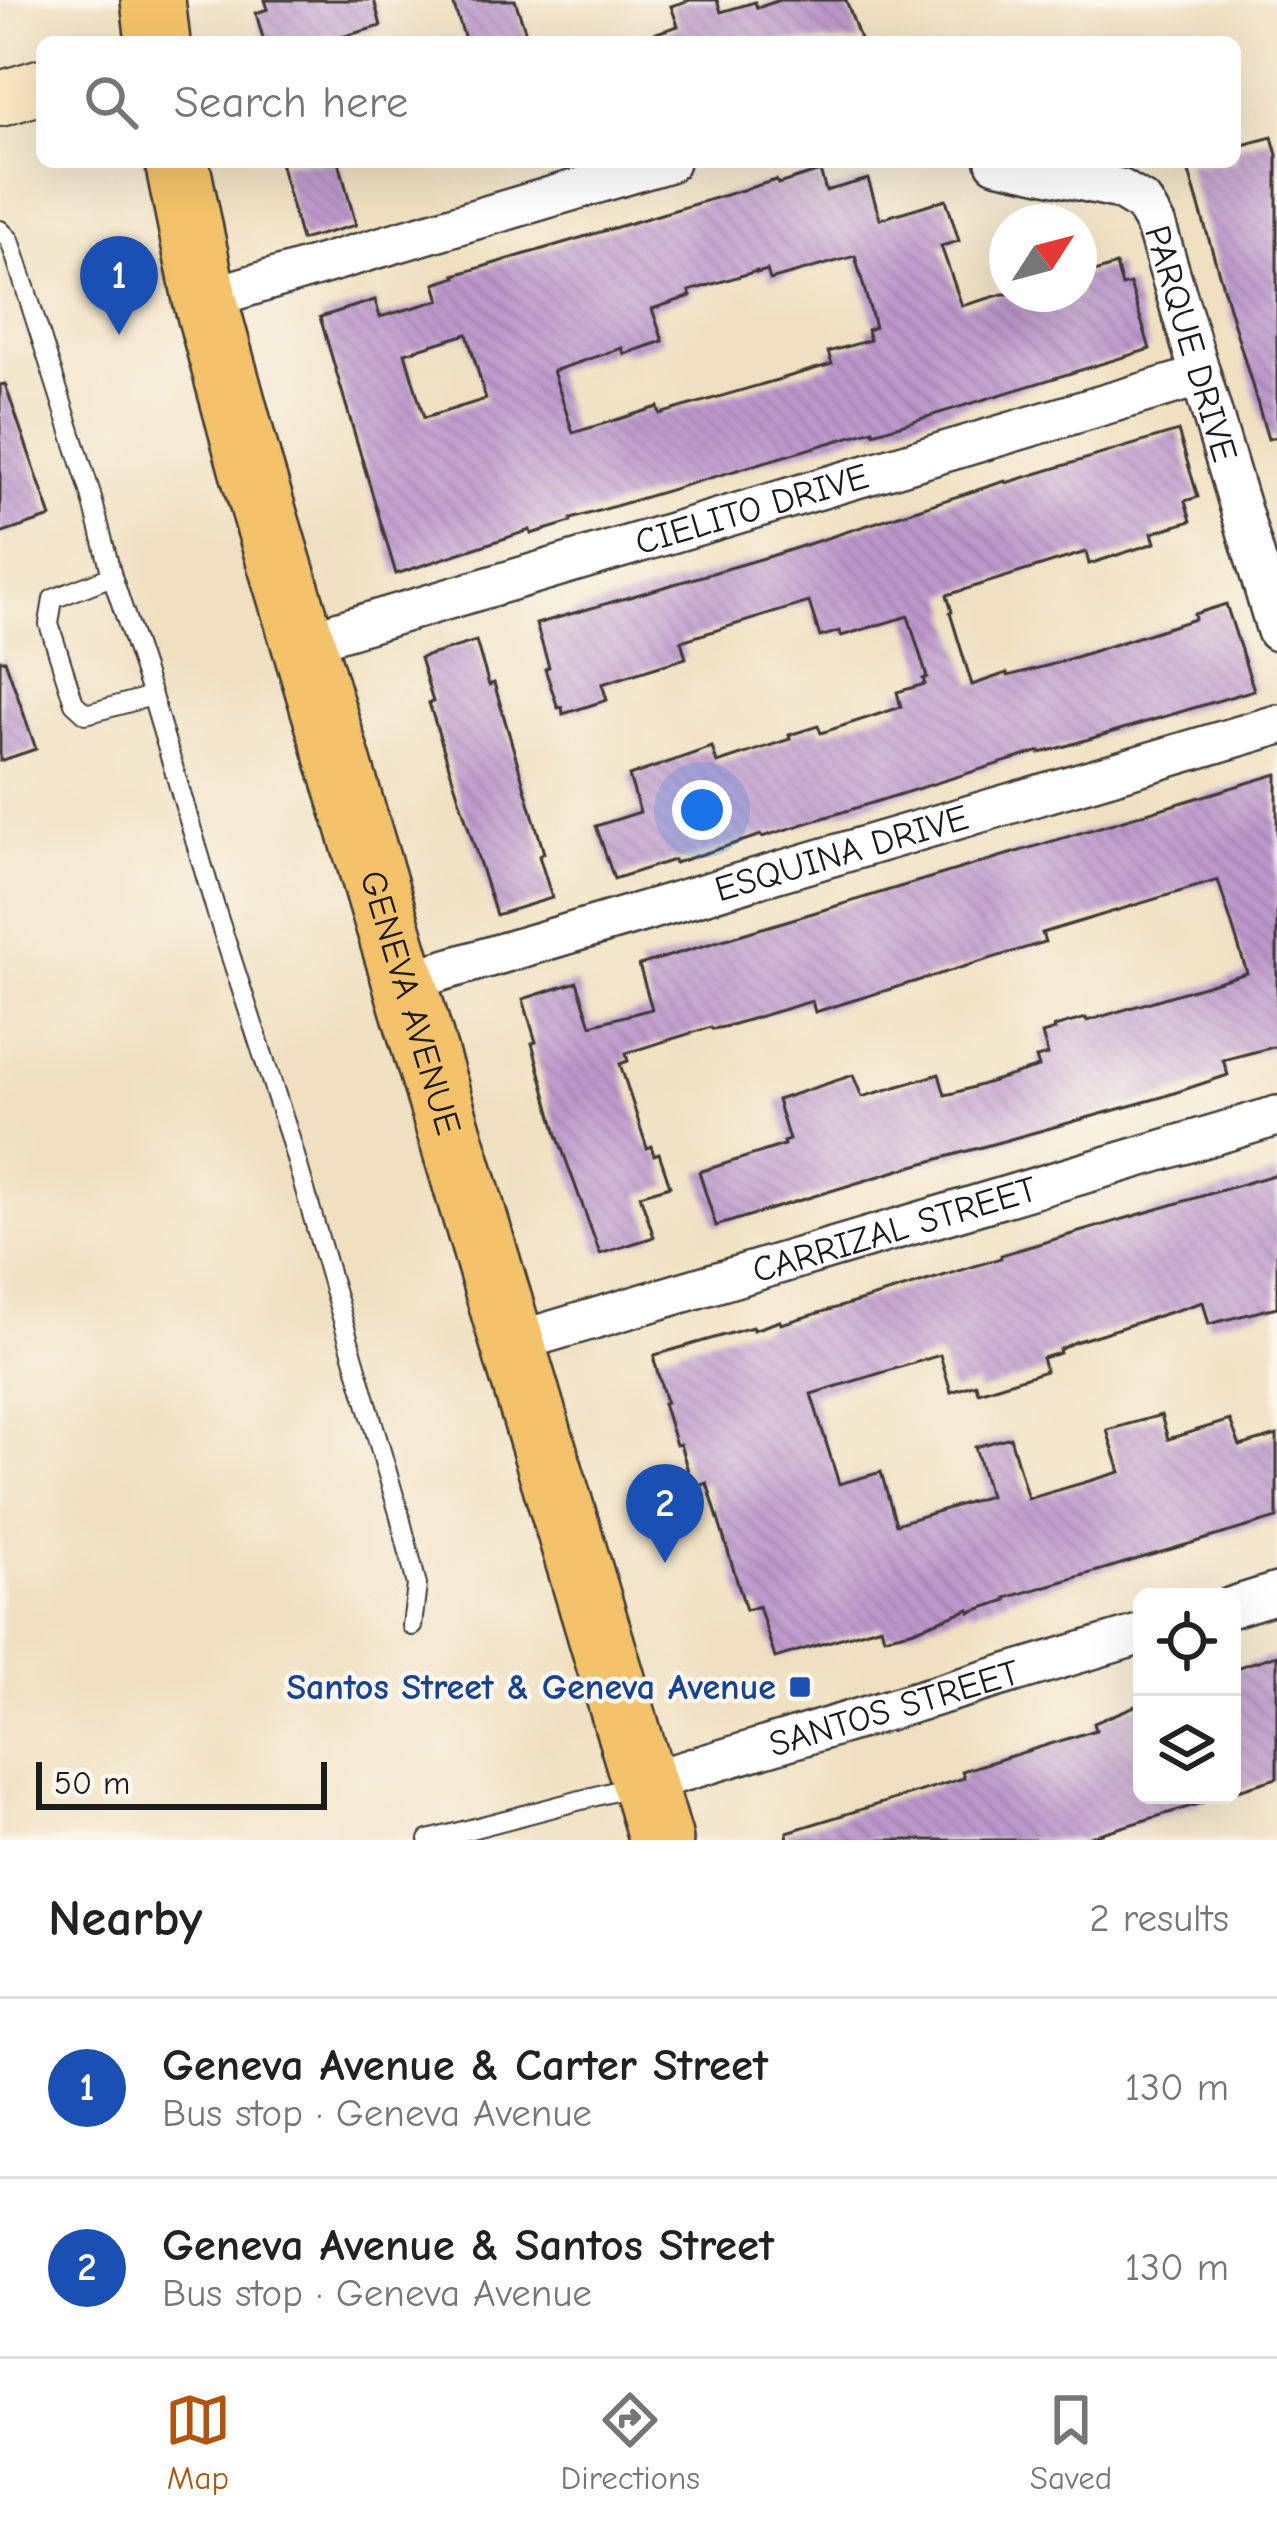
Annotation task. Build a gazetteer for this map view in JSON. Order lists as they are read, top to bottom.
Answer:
{
  "streets": {
    "main road": ["GENEVA AVENUE"],
    "street": [
      "PARQUE DRIVE",
      "CIELITO DRIVE",
      "ESQUINA DRIVE",
      "CARRIZAL STREET",
      "SANTOS STREET"
    ]
  },
  "crossings": [
    ["PARQUE DRIVE", "CIELITO DRIVE"],
    ["CIELITO DRIVE", "GENEVA AVENUE"],
    ["ESQUINA DRIVE", "GENEVA AVENUE"],
    ["GENEVA AVENUE", "CARRIZAL STREET"],
    ["GENEVA AVENUE", "SANTOS STREET"]
  ],
  "places": {
    "transit": ["Santos Street & Geneva Avenue"]
  },
  "scale_bar": "50 m",
  "north": "top right",
  "page": {
    "search": "Search here",
    "pins": ["1", "2"],
    "scale": "50 m",
    "heading": ["Nearby", "2 results"],
    "list": [
      {
        "mark": "1",
        "name": "Geneva Avenue & Carter Street",
        "note": "Bus stop · Geneva Avenue",
        "value": "130 m"
      },
      {
        "mark": "2",
        "name": "Geneva Avenue & Santos Street",
        "note": "Bus stop · Geneva Avenue",
        "value": "130 m"
      }
    ],
    "nav": ["Map", "Directions", "Saved"]
  }
}
